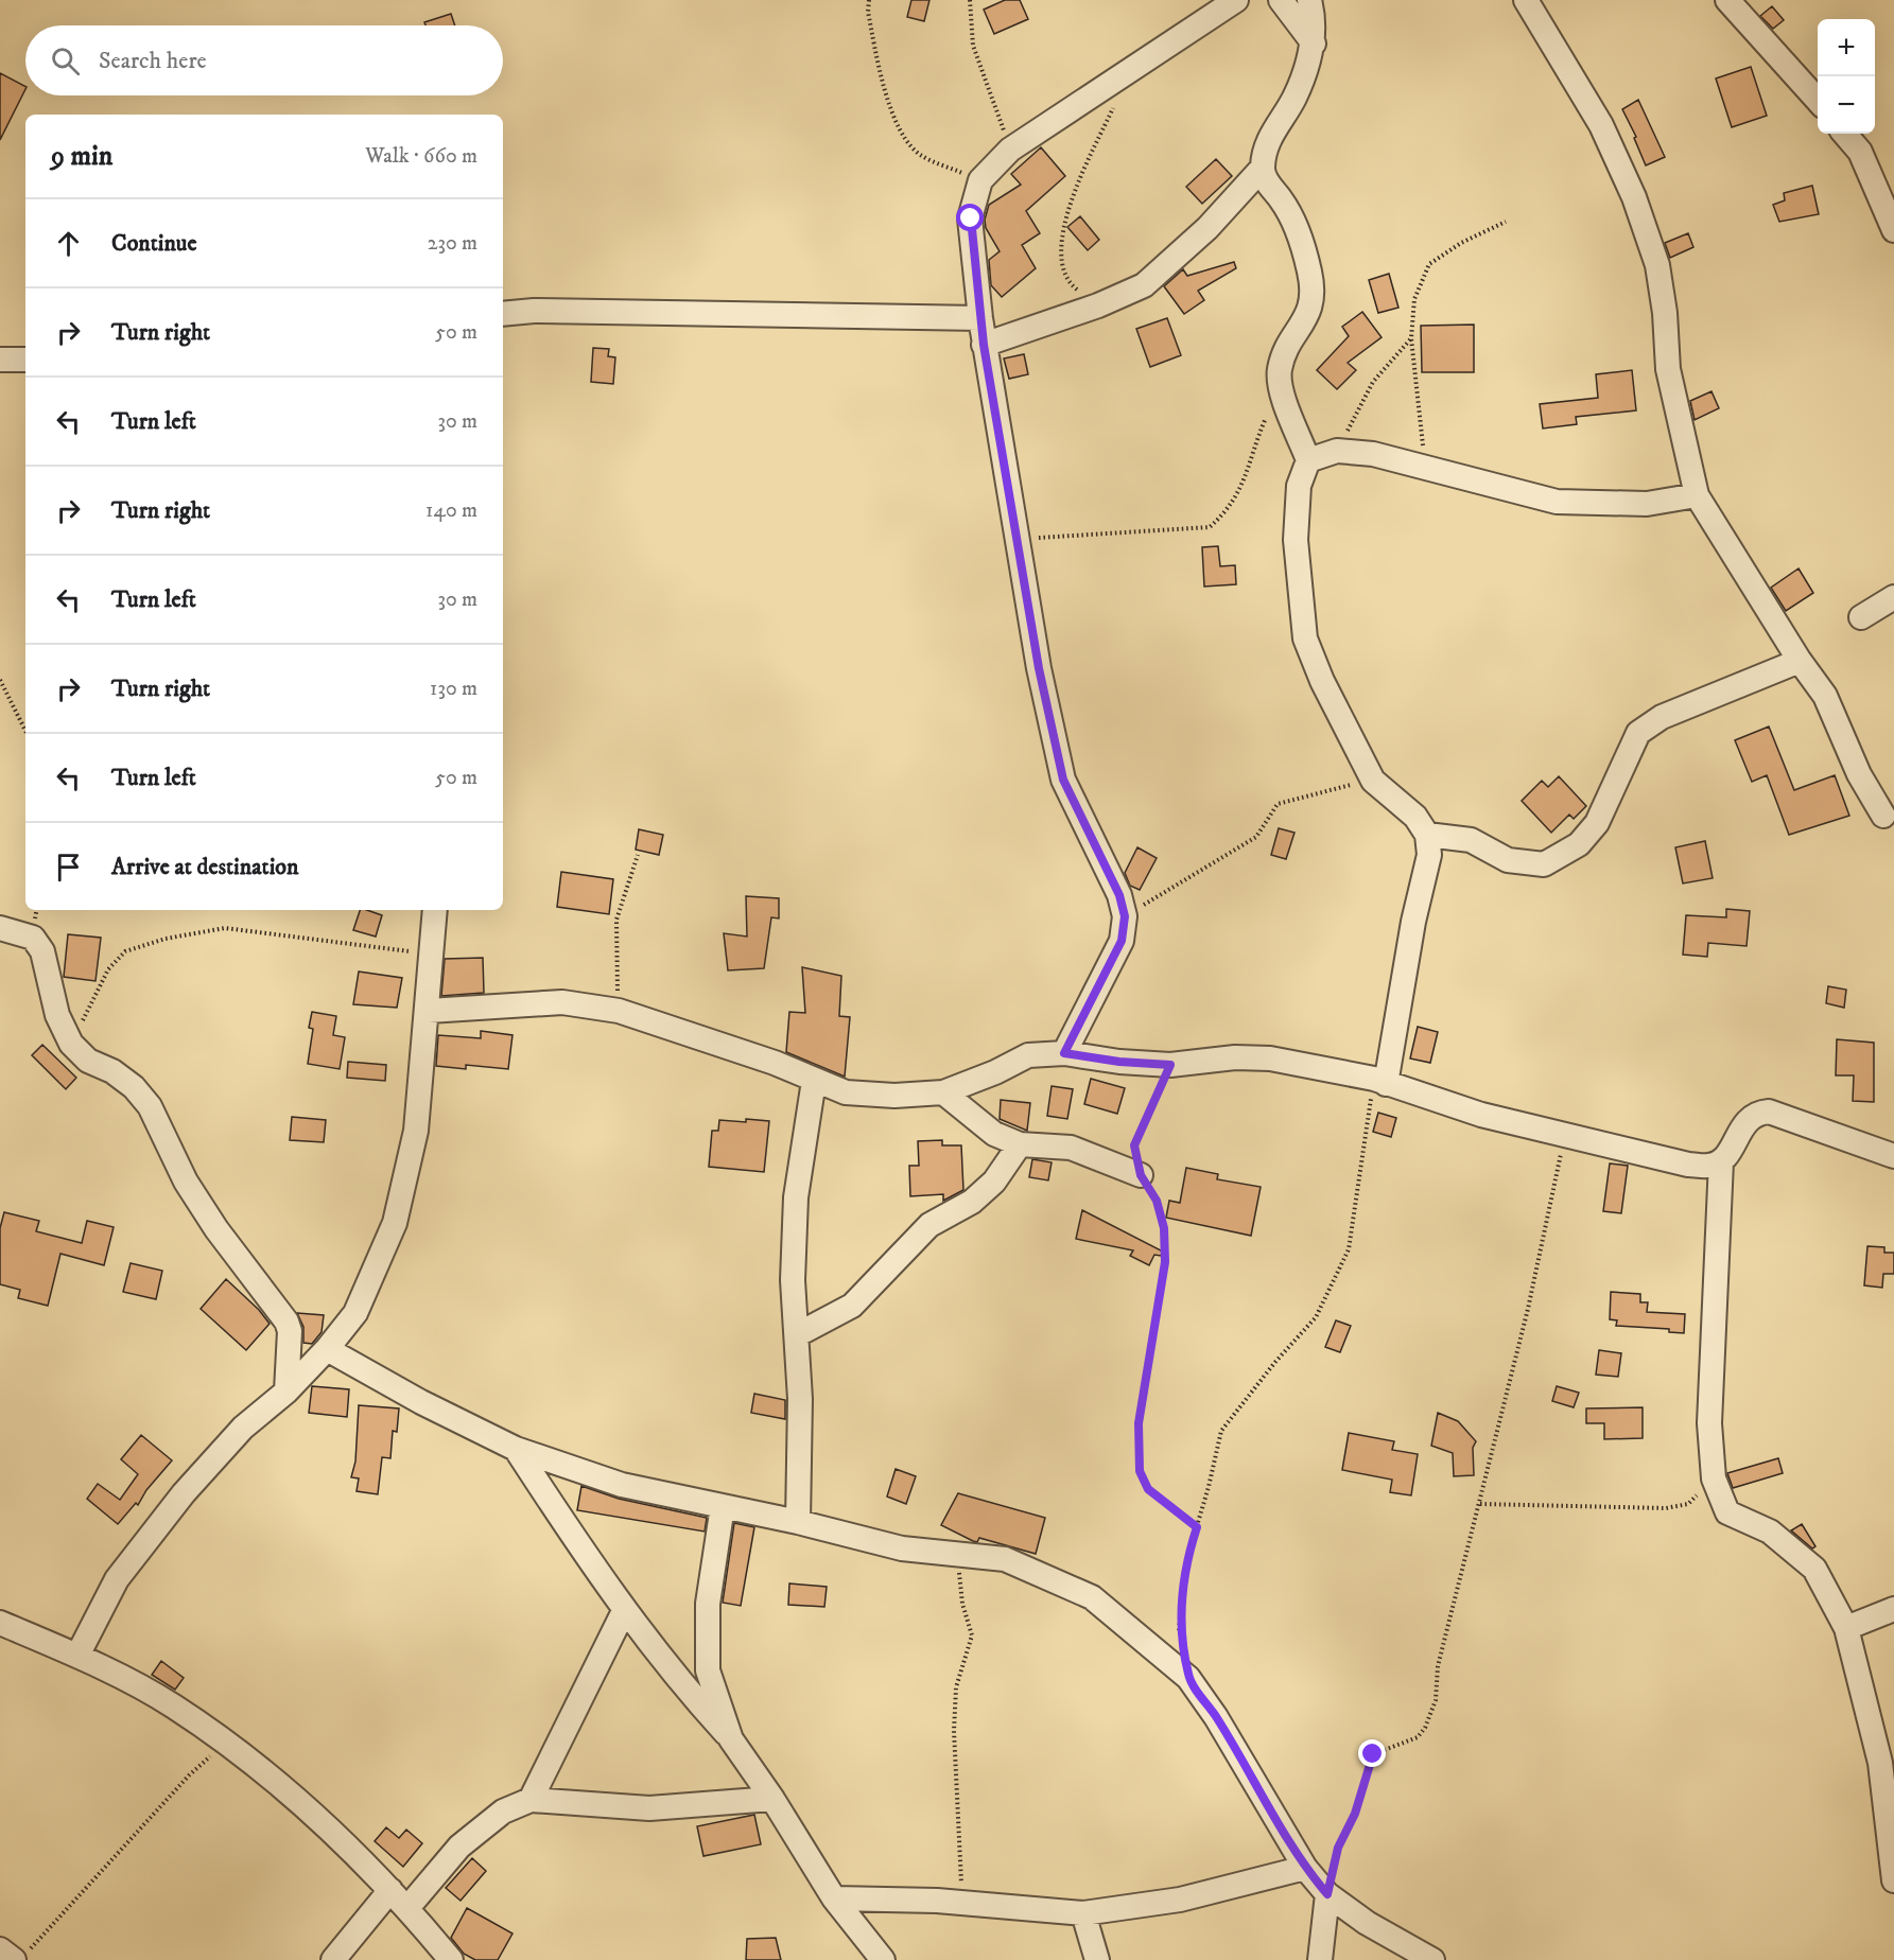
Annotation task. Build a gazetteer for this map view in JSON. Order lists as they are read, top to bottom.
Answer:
{
  "page": {
    "map_buttons": ["+", "−"],
    "search": "Search here",
    "heading": ["9 min", "Walk · 660 m"],
    "list": [
      ["Continue", "230 m"],
      ["Turn right", "50 m"],
      ["Turn left", "30 m"],
      ["Turn right", "140 m"],
      ["Turn left", "30 m"],
      ["Turn right", "130 m"],
      ["Turn left", "50 m"],
      "Arrive at destination"
    ]
  }
}
